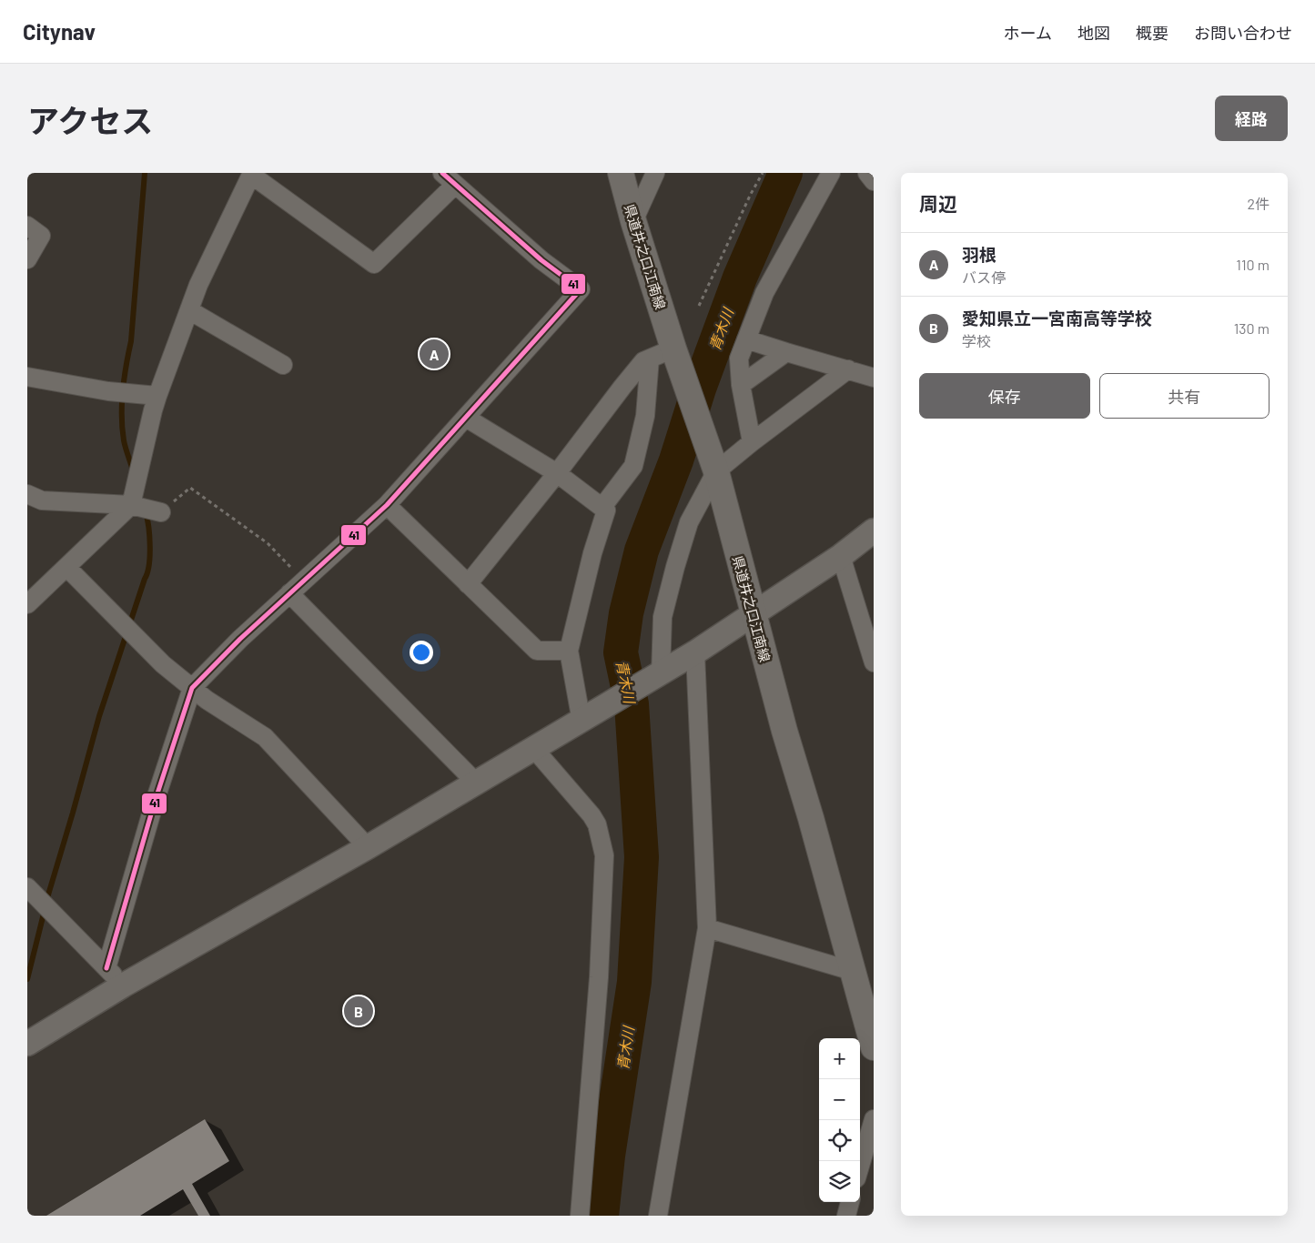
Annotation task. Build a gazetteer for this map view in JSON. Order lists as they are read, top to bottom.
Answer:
{
  "streets": {
    "main road": ["県道井之口江南線"]
  },
  "water": ["青木川"],
  "lines": ["transit line 41"],
  "page": {
    "header": "Citynav",
    "nav": [
      "ホーム",
      "地図",
      "概要",
      "お問い合わせ"
    ],
    "title": "アクセス",
    "buttons": [
      "経路",
      ["保存", "共有"]
    ],
    "heading": ["周辺", "2件"],
    "list": [
      {
        "mark": "A",
        "name": "羽根",
        "note": "バス停",
        "value": "110 m"
      },
      {
        "mark": "B",
        "name": "愛知県立一宮南高等学校",
        "note": "学校",
        "value": "130 m"
      }
    ],
    "pins": ["A", "B"],
    "map_buttons": ["+", "−"]
  }
}
